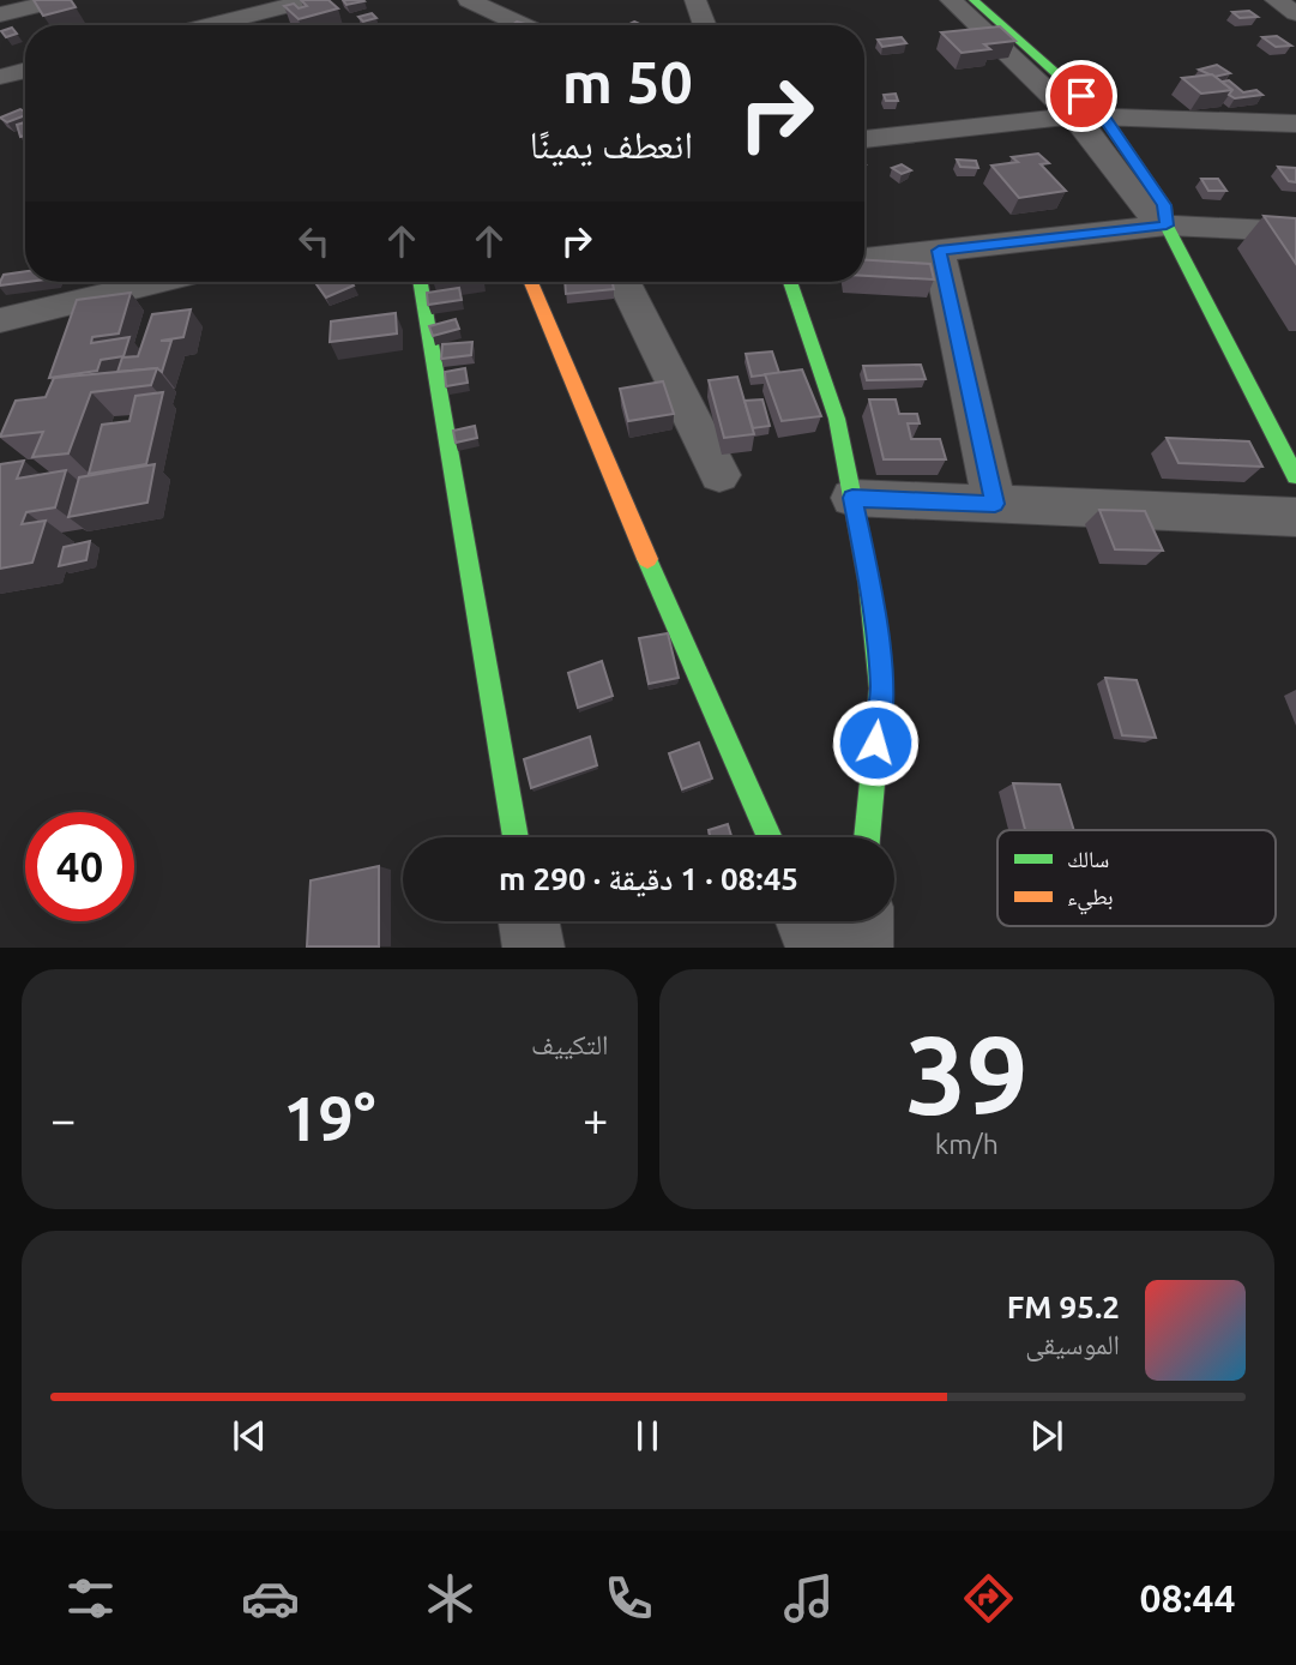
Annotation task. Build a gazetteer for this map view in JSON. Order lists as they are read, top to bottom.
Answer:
{
  "legend": ["سالك", "بطيء"],
  "page": {
    "turn": ["50 m", "انعطف يمينًا"],
    "limit": "40",
    "trip": "08:45 · 1 دقيقة · 290 m",
    "tile": [
      ["39", "km/h"],
      "التكييف"
    ],
    "heat": ["−", "19°", "+"],
    "song": ["95.2 FM", "الموسيقى"],
    "tabs": "08:44"
  }
}
